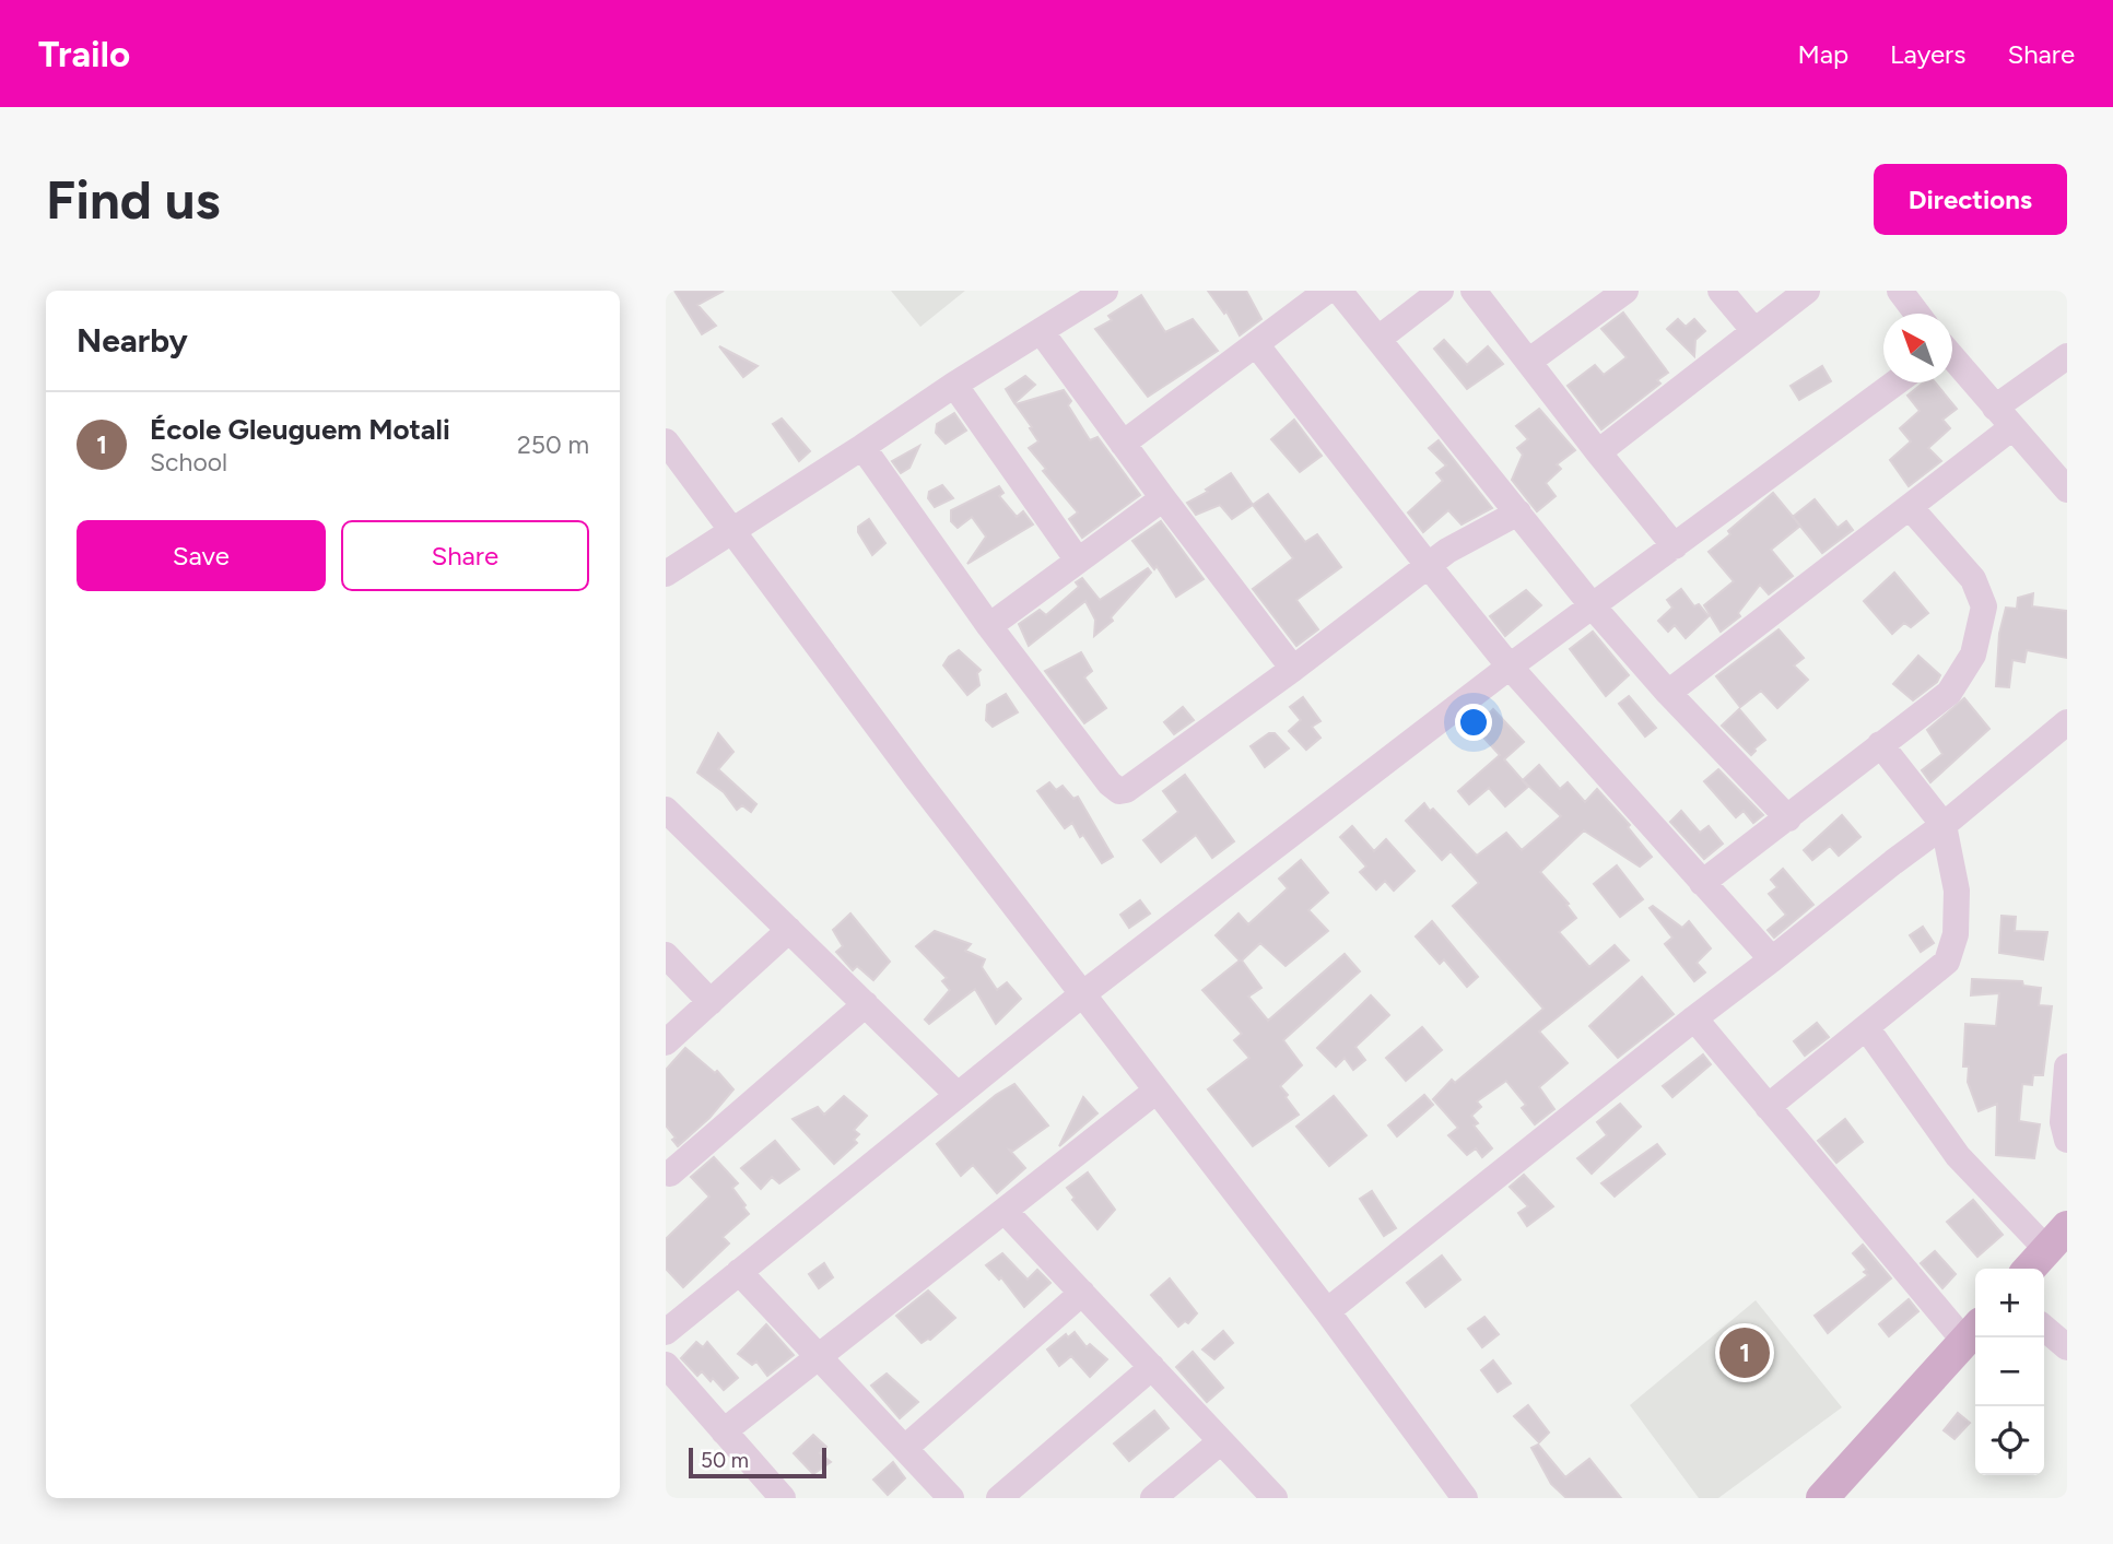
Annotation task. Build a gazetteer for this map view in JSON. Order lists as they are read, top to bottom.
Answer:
{
  "scale_bar": "50 m",
  "north": "top left",
  "page": {
    "header": "Trailo",
    "nav": ["Map", "Layers", "Share"],
    "buttons": [
      "Directions",
      ["Save", "Share"]
    ],
    "title": "Find us",
    "heading": "Nearby",
    "list": [
      {
        "mark": "1",
        "name": "École Gleuguem Motali",
        "note": "School",
        "value": "250 m"
      }
    ],
    "map_buttons": ["+", "−"],
    "pins": "1",
    "scale": "50 m"
  }
}
